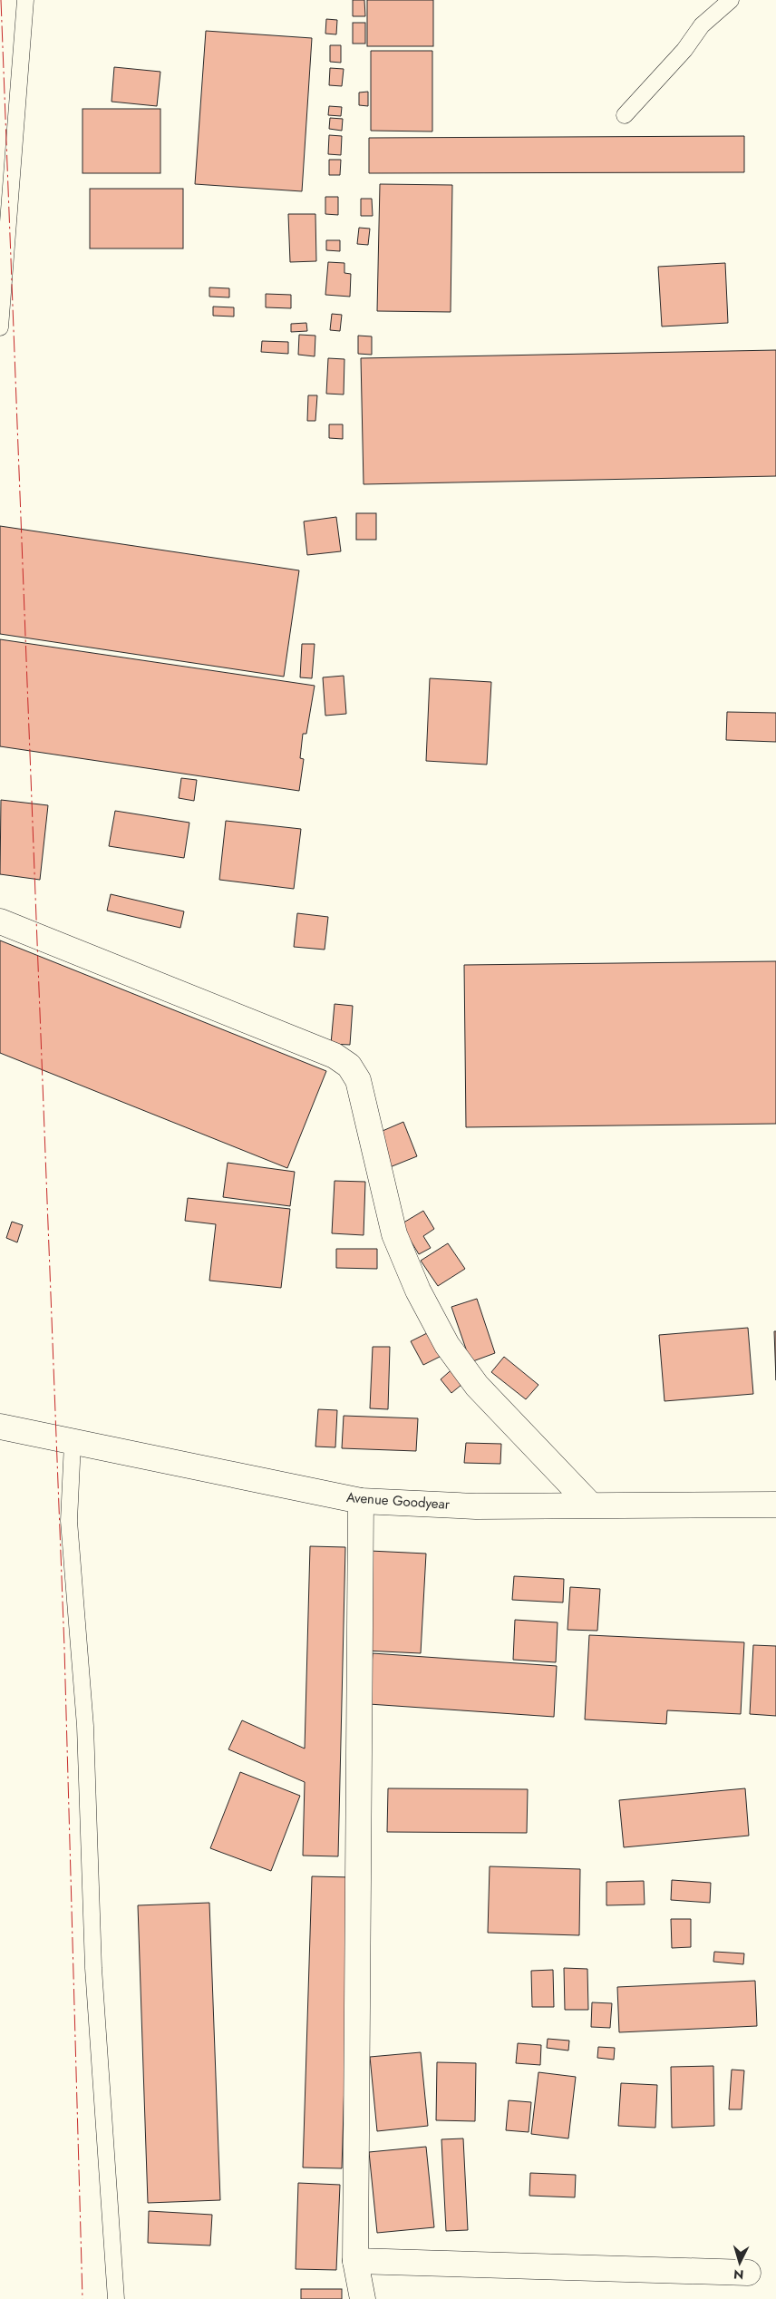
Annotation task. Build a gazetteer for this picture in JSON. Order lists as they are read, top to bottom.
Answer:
{
  "streets": {
    "street": ["Avenue Goodyear"]
  },
  "north": "bottom"
}
